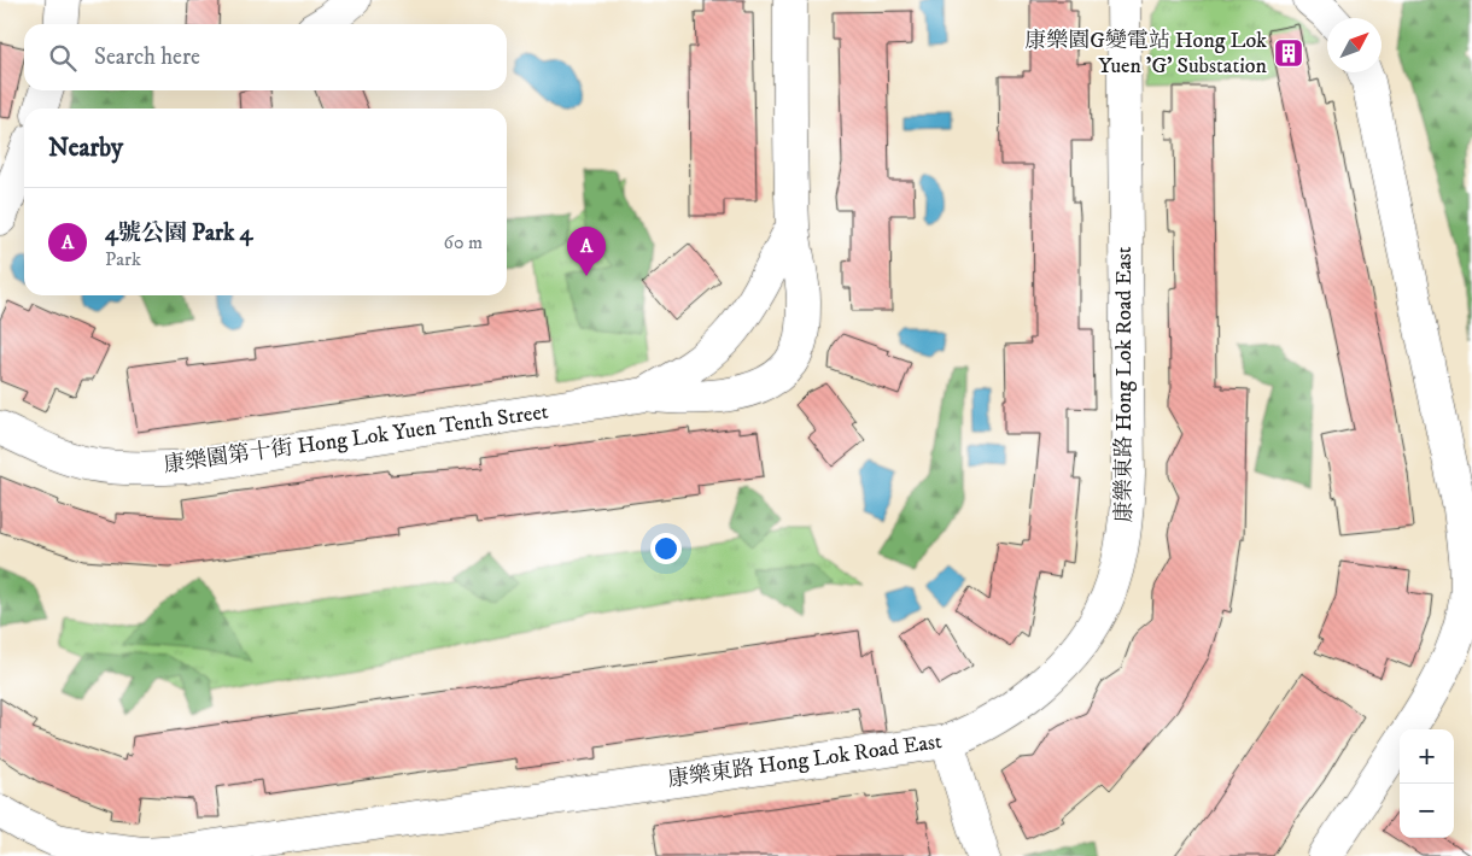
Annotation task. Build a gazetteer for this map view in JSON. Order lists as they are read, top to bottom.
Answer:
{
  "streets": {
    "street": ["康樂東路 Hong Lok Road East", "康樂園第十街 Hong Lok Yuen Tenth Street"]
  },
  "places": {
    "building": ["康樂園G變電站 Hong Lok Yuen 'G' Substation"]
  },
  "north": "top right",
  "page": {
    "search": "Search here",
    "heading": "Nearby",
    "list": [
      {
        "mark": "A",
        "name": "4號公園 Park 4",
        "note": "Park",
        "value": "60 m"
      }
    ],
    "pins": "A",
    "map_buttons": ["+", "−"]
  }
}
